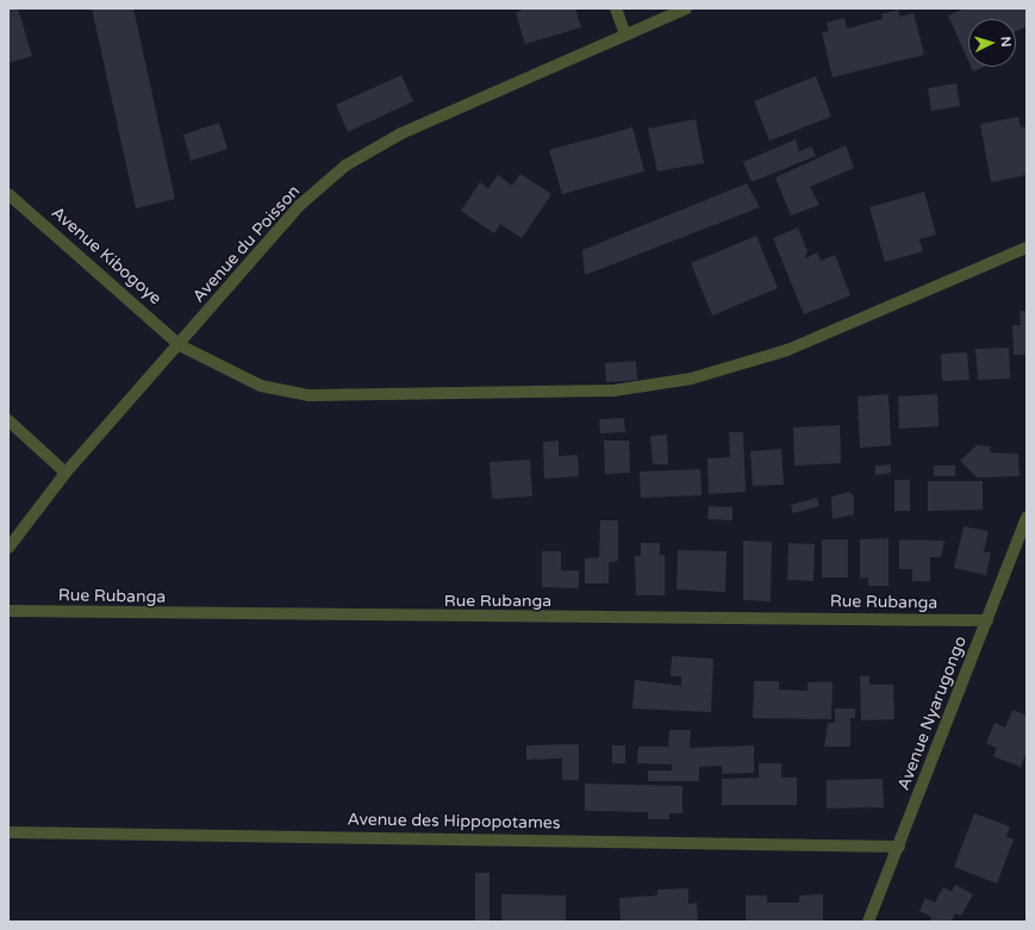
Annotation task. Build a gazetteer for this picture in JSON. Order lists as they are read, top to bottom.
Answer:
{
  "streets": {
    "street": [
      "Avenue du Poisson",
      "Avenue Kibogoye",
      "Rue Rubanga",
      "Avenue Nyarugongo",
      "Avenue des Hippopotames"
    ]
  },
  "crossings": [
    ["Avenue du Poisson", "Avenue Kibogoye"],
    ["Rue Rubanga", "Avenue Nyarugongo"],
    ["Avenue Nyarugongo", "Avenue des Hippopotames"]
  ],
  "north": "right"
}
